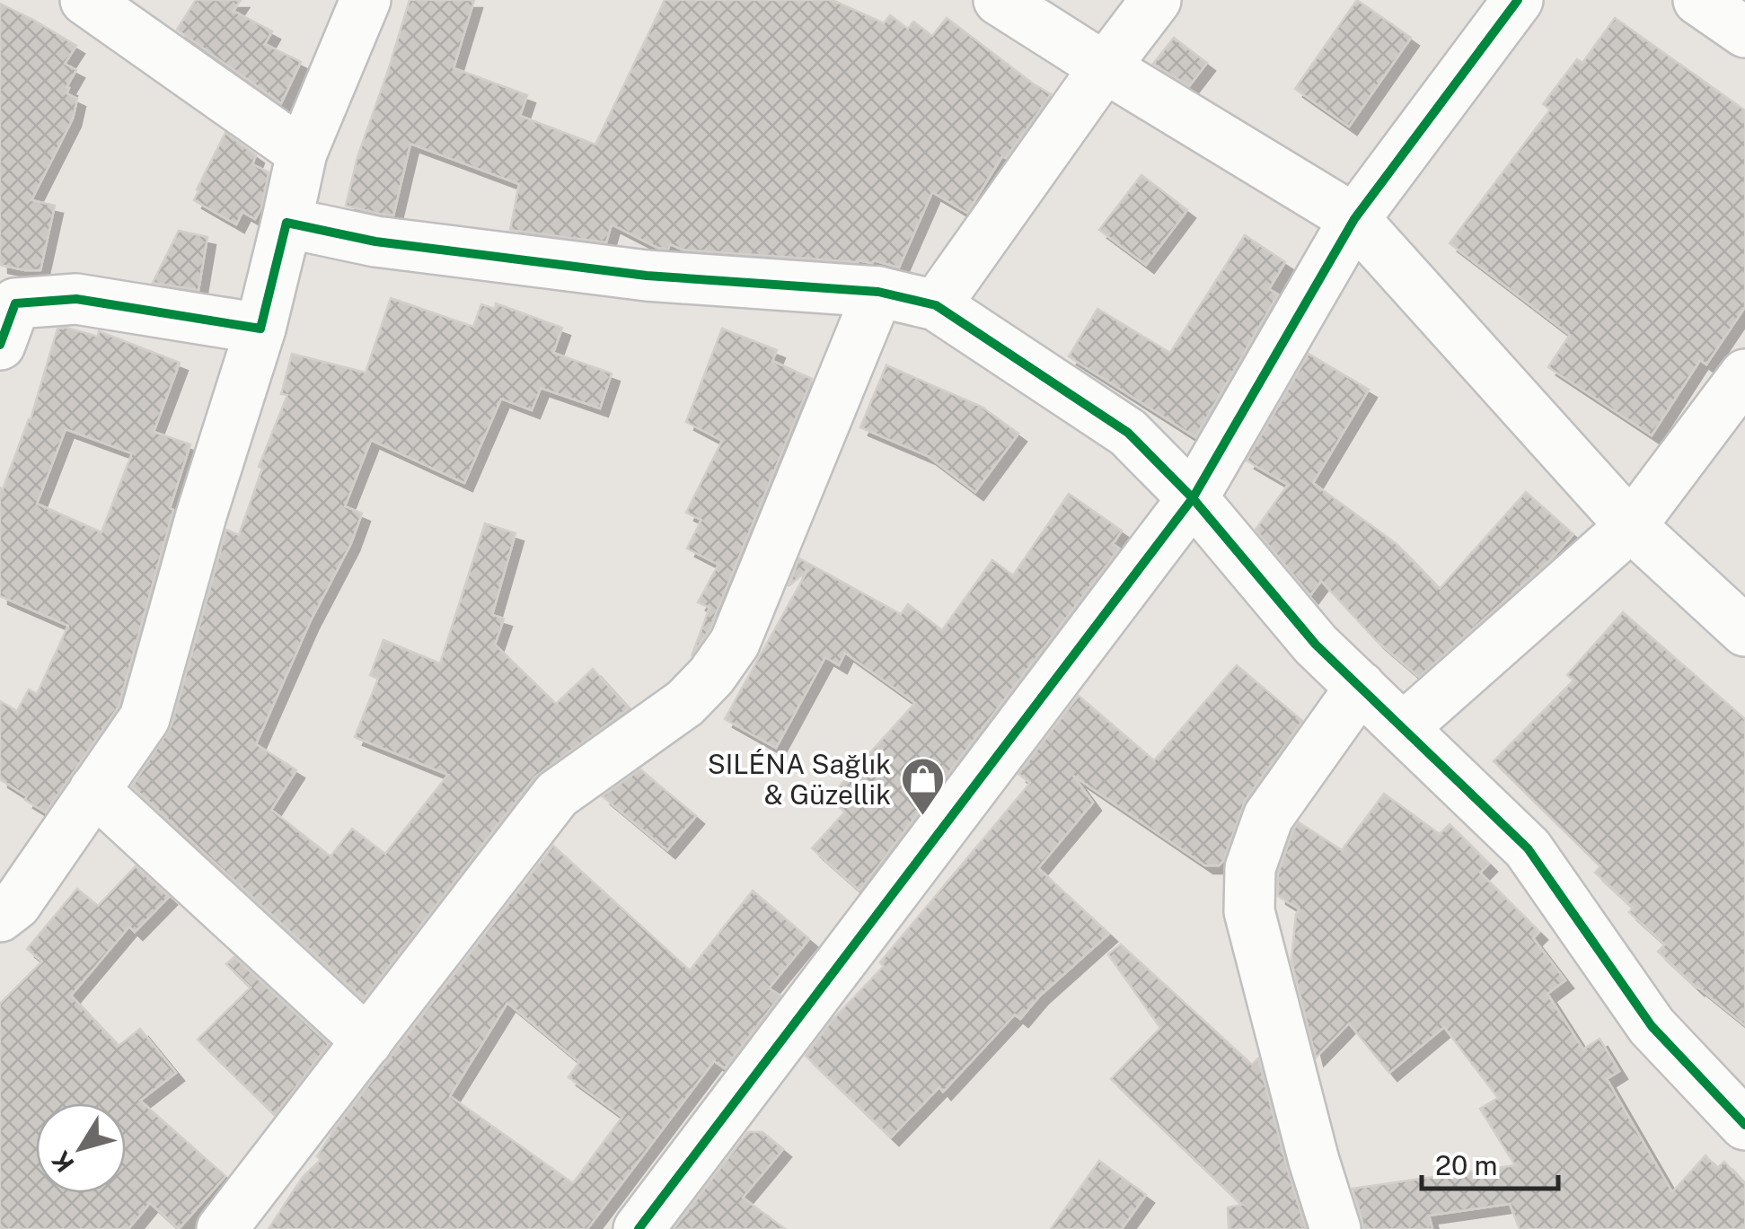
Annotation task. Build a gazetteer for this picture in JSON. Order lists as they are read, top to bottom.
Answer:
{
  "places": {
    "shop": ["SILÉNA Sağlık & Güzellik"]
  },
  "scale_bar": "20 m",
  "north": "bottom left"
}
